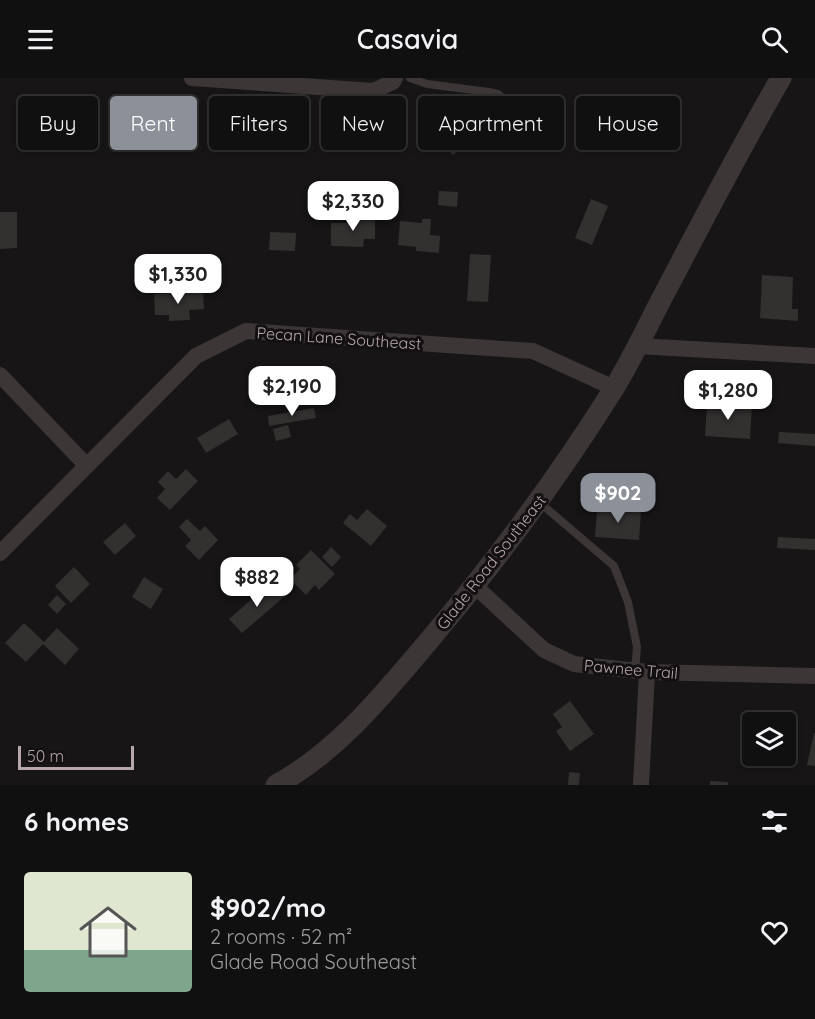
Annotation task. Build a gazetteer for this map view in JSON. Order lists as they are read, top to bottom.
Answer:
{
  "streets": {
    "street": ["Pecan Lane Southeast", "Glade Road Southeast", "Pawnee Trail"]
  },
  "crossings": [
    ["Pecan Lane Southeast", "Glade Road Southeast"],
    ["Glade Road Southeast", "Pawnee Trail"]
  ],
  "scale_bar": "50 m",
  "page": {
    "header": "Casavia",
    "chip": [
      "Buy",
      "Rent",
      "Filters",
      "New",
      "Apartment",
      "House"
    ],
    "price": [
      "$2,330",
      "$1,330",
      "$2,190",
      "$1,280",
      "$902",
      "$882"
    ],
    "scale": "50 m",
    "heading": "6 homes",
    "list": [
      {
        "name": "$902/mo",
        "note": "2 rooms · 52 m² · Glade Road Southeast"
      }
    ]
  }
}
